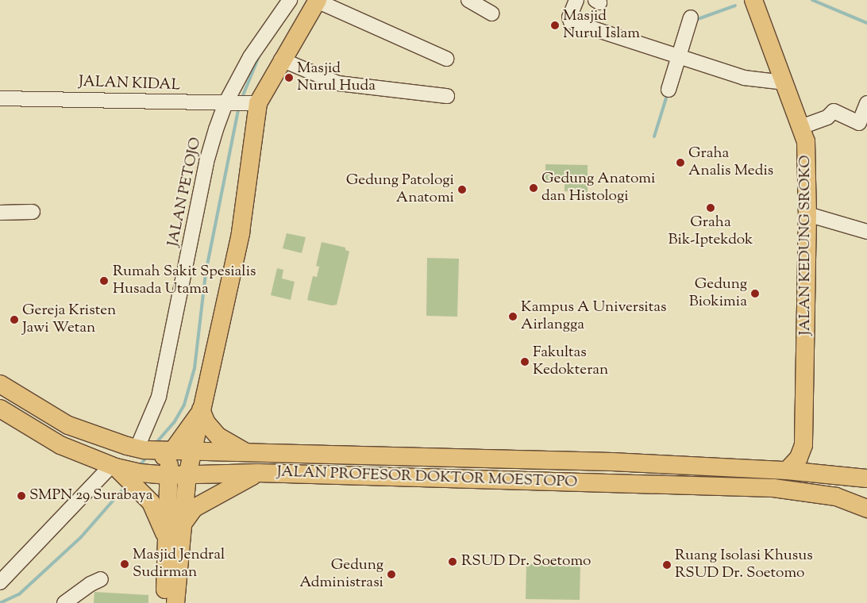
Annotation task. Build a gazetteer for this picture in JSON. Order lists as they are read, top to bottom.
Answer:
{
  "streets": {
    "main road": ["JALAN KEDUNG SROKO", "JALAN PROFESOR DOKTOR MOESTOPO"],
    "street": ["JALAN KIDAL", "JALAN PETOJO"]
  },
  "crossings": [
    ["JALAN KIDAL", "JALAN PETOJO"],
    ["JALAN PETOJO", "JALAN PROFESOR DOKTOR MOESTOPO"],
    ["JALAN KEDUNG SROKO", "JALAN PROFESOR DOKTOR MOESTOPO"]
  ],
  "places": [
    "Masjid Nurul Islam",
    "Masjid Nurul Huda",
    "Graha Analis Medis",
    "Gedung Anatomi dan Histologi",
    "Gedung Patologi Anatomi",
    "Graha Bik-Iptekdok",
    "Rumah Sakit Spesialis Husada Utama",
    "Gedung Biokimia",
    "Kampus A Universitas Airlangga",
    "Gereja Kristen Jawi Wetan",
    "Fakultas Kedokteran",
    "SMPN 29 Surabaya",
    "RSUD Dr. Soetomo",
    "Masjid Jendral Sudirman",
    "Ruang Isolasi Khusus RSUD Dr. Soetomo",
    "Gedung Administrasi"
  ]
}
